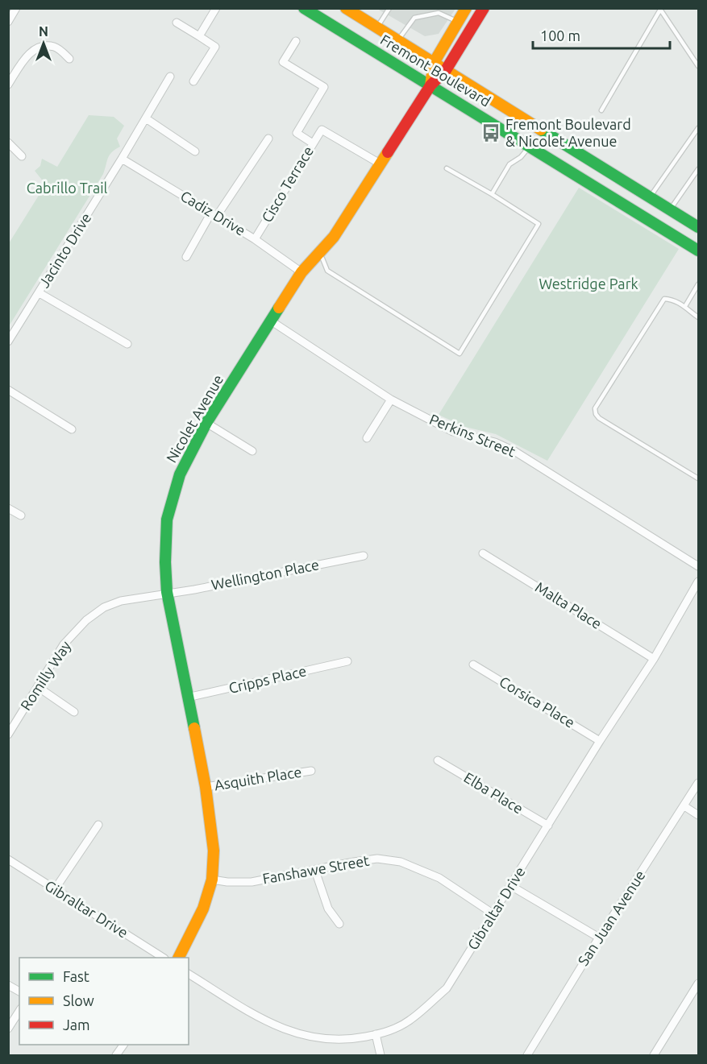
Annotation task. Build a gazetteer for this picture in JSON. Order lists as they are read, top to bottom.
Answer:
{
  "streets": {
    "street": [
      "Fremont Boulevard",
      "Cisco Terrace",
      "Cadiz Drive",
      "Jacinto Drive",
      "Nicolet Avenue",
      "Perkins Street",
      "Wellington Place",
      "Malta Place",
      "Romilly Way",
      "Cripps Place",
      "Corsica Place",
      "Asquith Place",
      "Elba Place",
      "Fanshawe Street",
      "Gibraltar Drive",
      "San Juan Avenue"
    ]
  },
  "crossings": [
    ["Fremont Boulevard", "Nicolet Avenue"],
    ["Cisco Terrace", "Cadiz Drive"],
    ["Cisco Terrace", "Nicolet Avenue"],
    ["Cadiz Drive", "Jacinto Drive"],
    ["Cadiz Drive", "Nicolet Avenue"],
    ["Nicolet Avenue", "Perkins Street"],
    ["Nicolet Avenue", "Wellington Place"],
    ["Nicolet Avenue", "Romilly Way"],
    ["Nicolet Avenue", "Cripps Place"],
    ["Nicolet Avenue", "Asquith Place"],
    ["Nicolet Avenue", "Fanshawe Street"],
    ["Wellington Place", "Romilly Way"],
    ["Malta Place", "Gibraltar Drive"],
    ["Corsica Place", "Gibraltar Drive"],
    ["Elba Place", "Gibraltar Drive"],
    ["Fanshawe Street", "Gibraltar Drive"]
  ],
  "parks": ["Cabrillo Trail", "Westridge Park"],
  "places": {
    "bus stop": ["Fremont Boulevard & Nicolet Avenue"]
  },
  "legend": ["Fast", "Slow", "Jam"],
  "scale_bar": "100 m",
  "north": "top"
}
